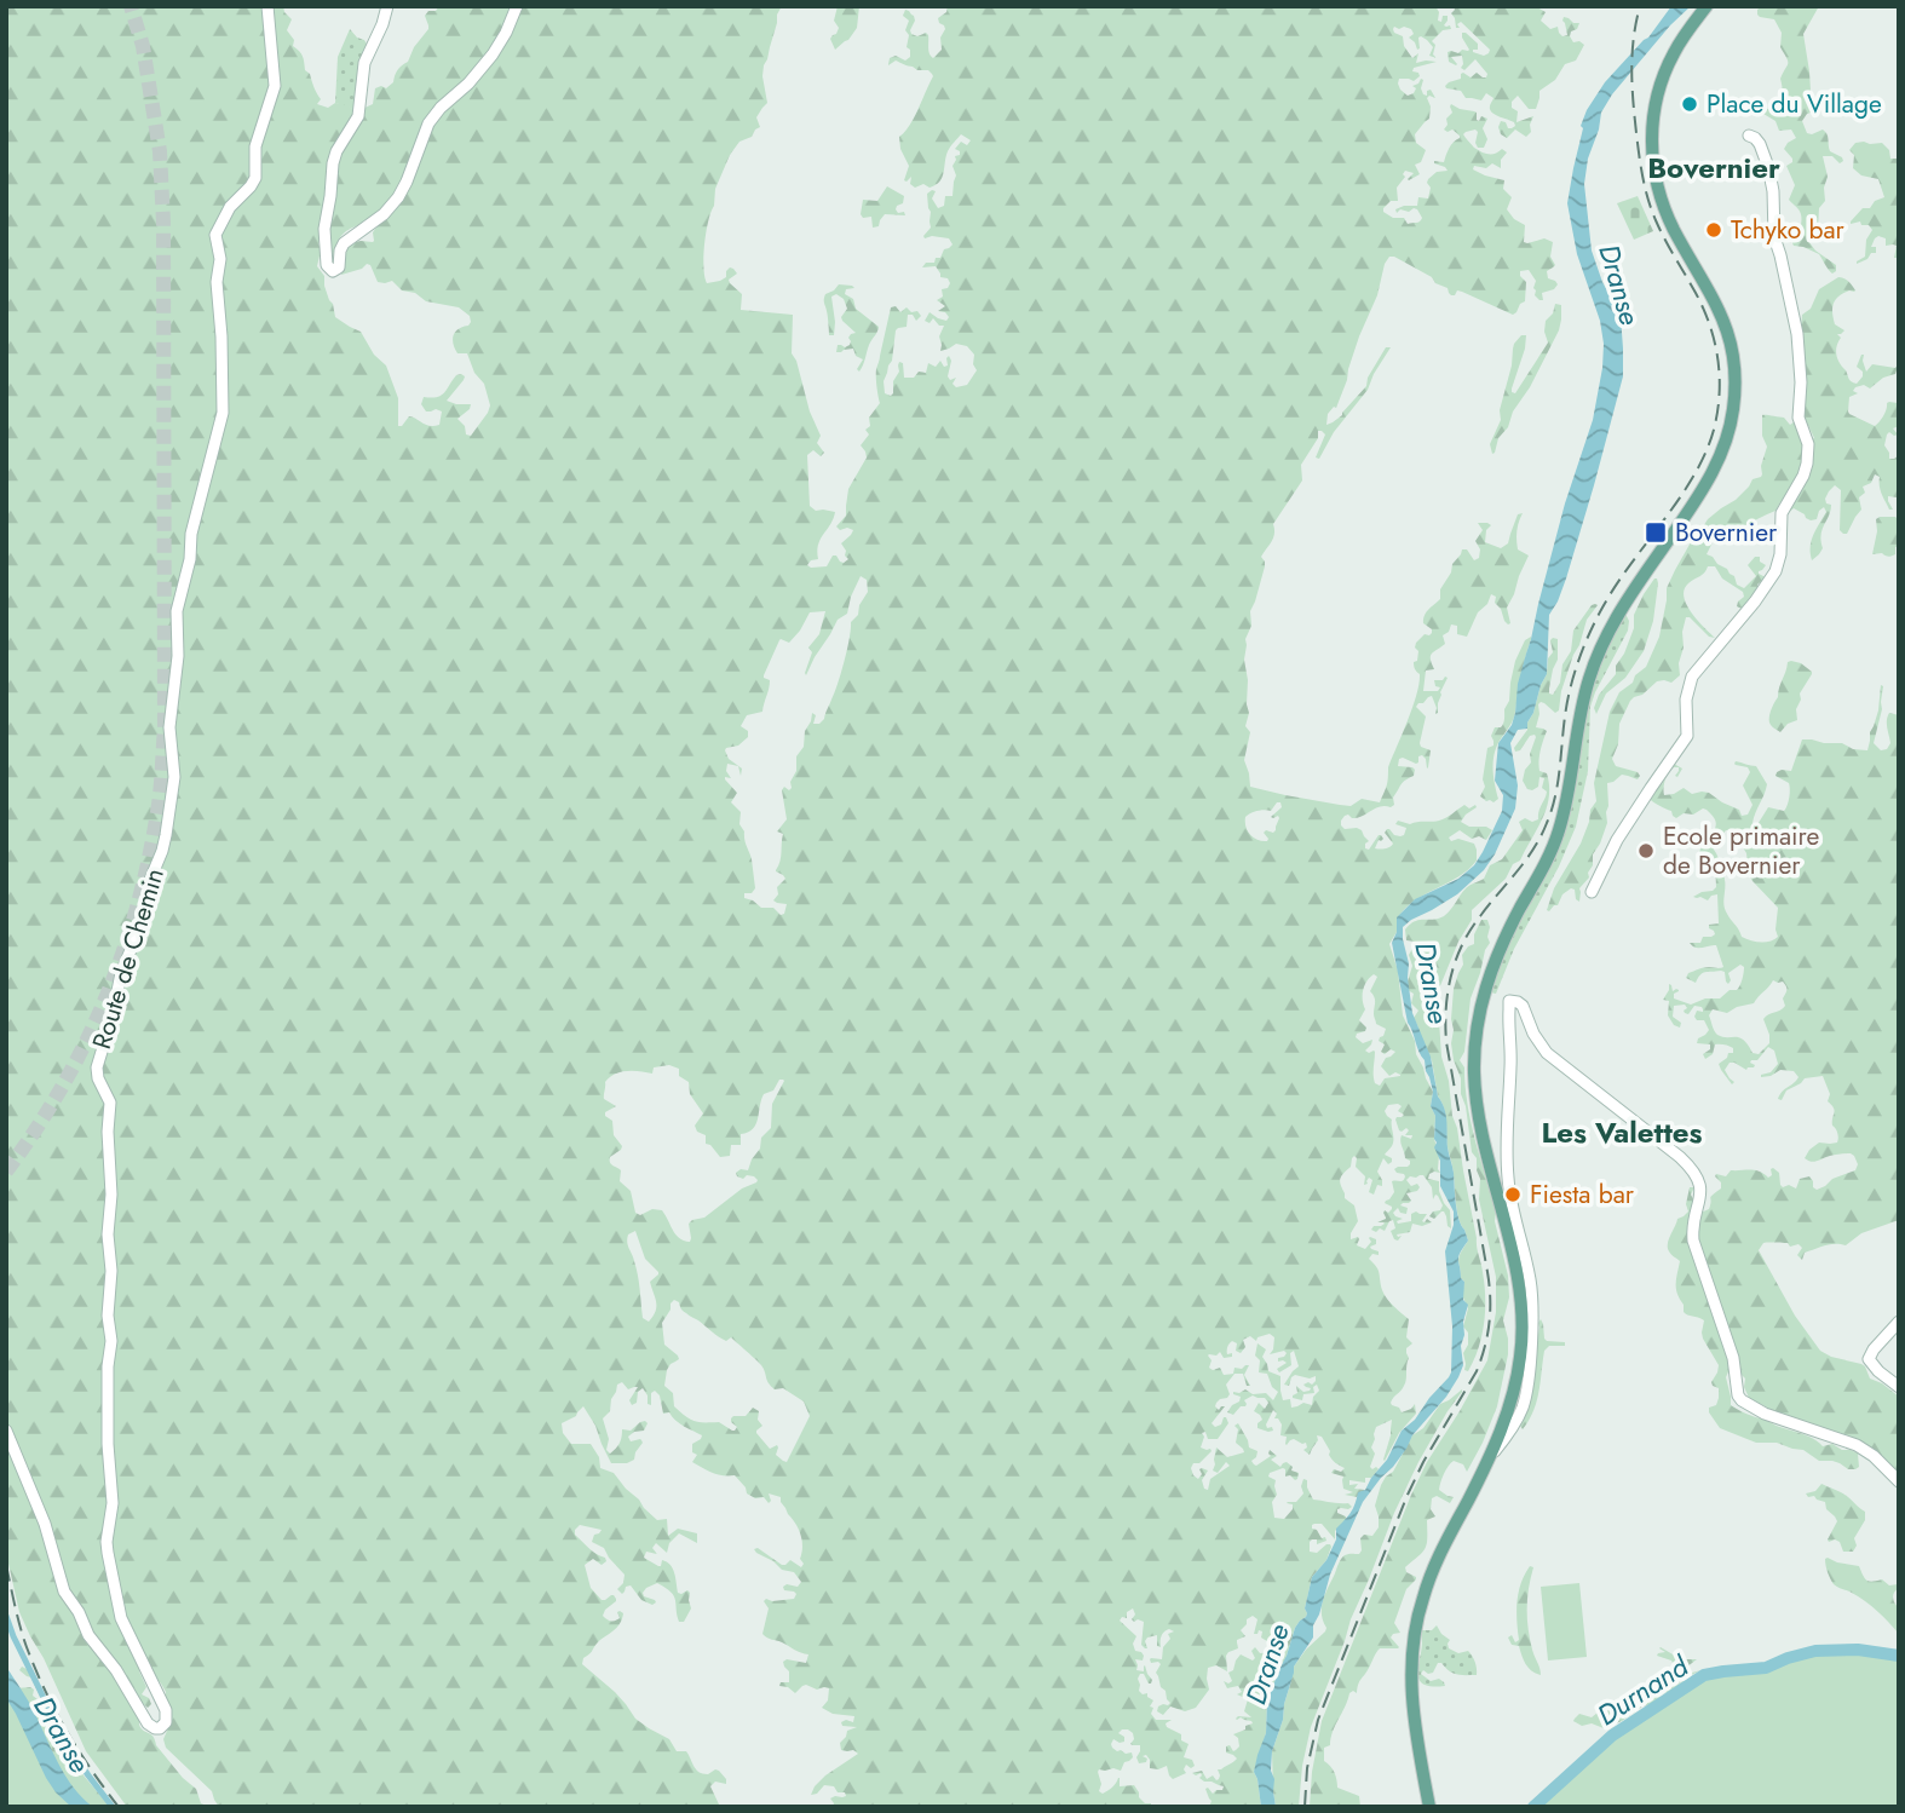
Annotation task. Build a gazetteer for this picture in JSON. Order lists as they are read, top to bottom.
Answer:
{
  "streets": {
    "street": ["Route de Chemin"]
  },
  "districts": ["Bovernier", "Les Valettes"],
  "water": ["Dranse", "Durnand"],
  "places": {
    "other": [
      "Place du Village",
      "Tchyko bar",
      "Ecole primaire de Bovernier",
      "Fiesta bar"
    ],
    "transit": ["Bovernier"]
  }
}
